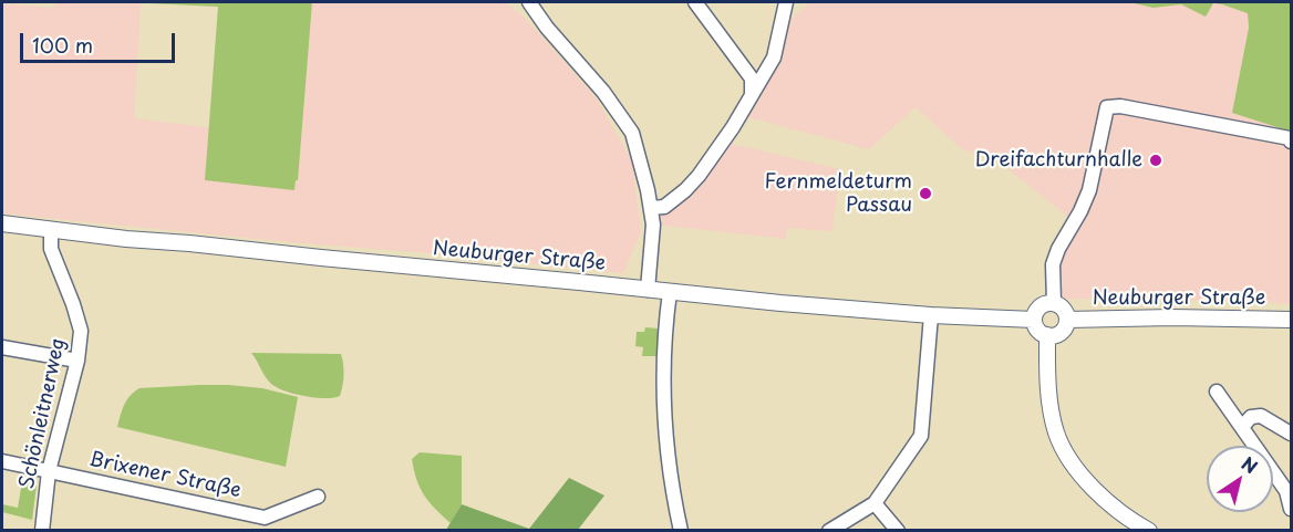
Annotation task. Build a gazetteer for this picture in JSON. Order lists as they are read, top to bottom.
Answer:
{
  "streets": {
    "street": ["Neuburger Straße", "Schönleitnerweg", "Brixener Straße"]
  },
  "crossings": [
    ["Neuburger Straße", "Schönleitnerweg"],
    ["Schönleitnerweg", "Brixener Straße"]
  ],
  "places": ["Dreifachturnhalle", "Fernmeldeturm Passau"],
  "scale_bar": "100 m",
  "north": "top right"
}
